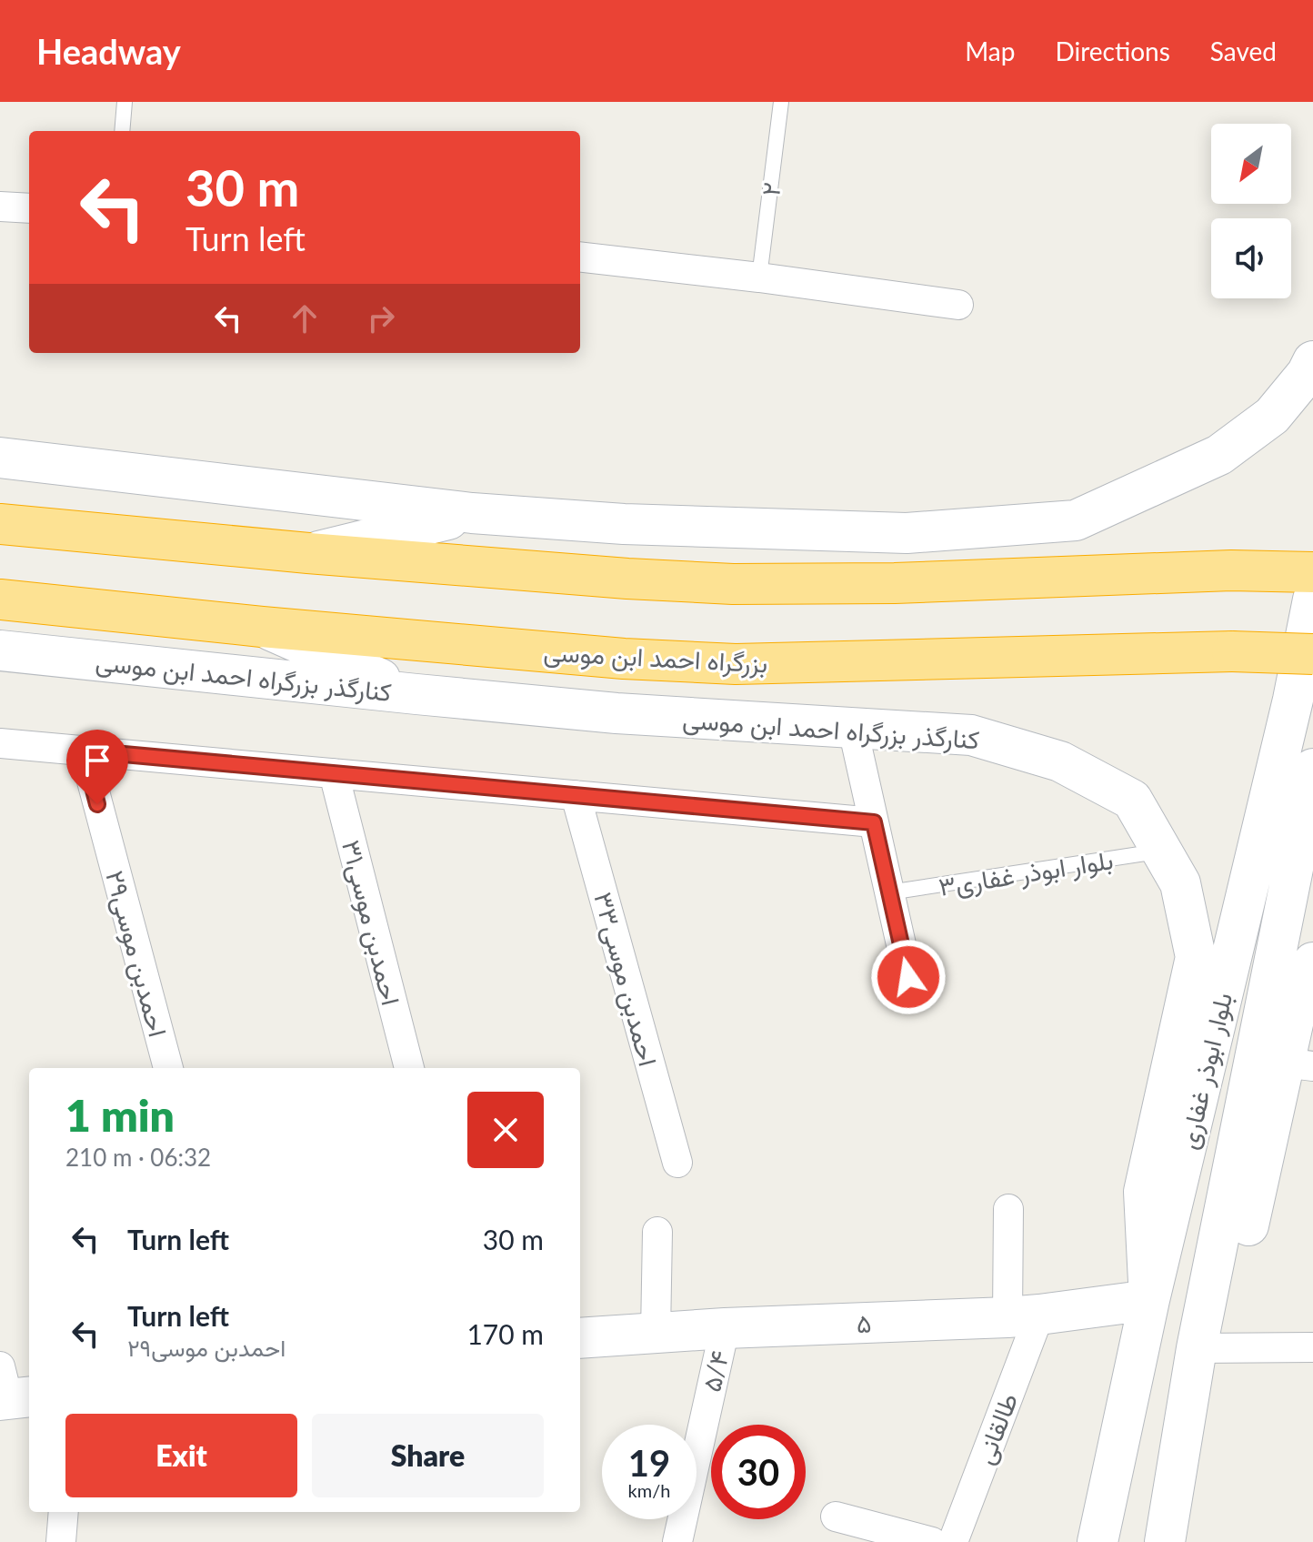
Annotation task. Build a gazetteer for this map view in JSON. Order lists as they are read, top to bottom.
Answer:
{
  "streets": {
    "highway": ["بزرگراه احمد ابن موسی"],
    "main road": ["کنارگذر بزرگراه احمد ابن موسی", "بلوار ابوذر غفاری", "۵"],
    "street": [
      "۳۱احمدبن موسی",
      "۲۹احمدبن موسی",
      "۳۳احمدبن موسی",
      "۵/۴",
      "طالقانی"
    ],
    "lane": ["۲", "بلوار ابوذر غفاری۳"]
  },
  "crossings": [
    ["کنارگذر بزرگراه احمد ابن موسی", "بلوار ابوذر غفاری۳"],
    ["کنارگذر بزرگراه احمد ابن موسی", "بلوار ابوذر غفاری"],
    ["کنارگذر بزرگراه احمد ابن موسی", "۵"],
    ["بلوار ابوذر غفاری", "۵"],
    ["۵", "۵/۴"],
    ["۵", "طالقانی"]
  ],
  "north": "bottom left",
  "page": {
    "header": "Headway",
    "nav": ["Map", "Directions", "Saved"],
    "turn": ["30 m", "Turn left"],
    "heading": ["1 min", "210 m · 06:32"],
    "list": [
      {
        "name": "Turn left",
        "value": "30 m"
      },
      {
        "name": "Turn left",
        "note": "۲۹احمدبن موسی",
        "value": "170 m"
      }
    ],
    "buttons": ["Exit", "Share"],
    "speed": "19 km/h",
    "limit": "30"
  }
}
